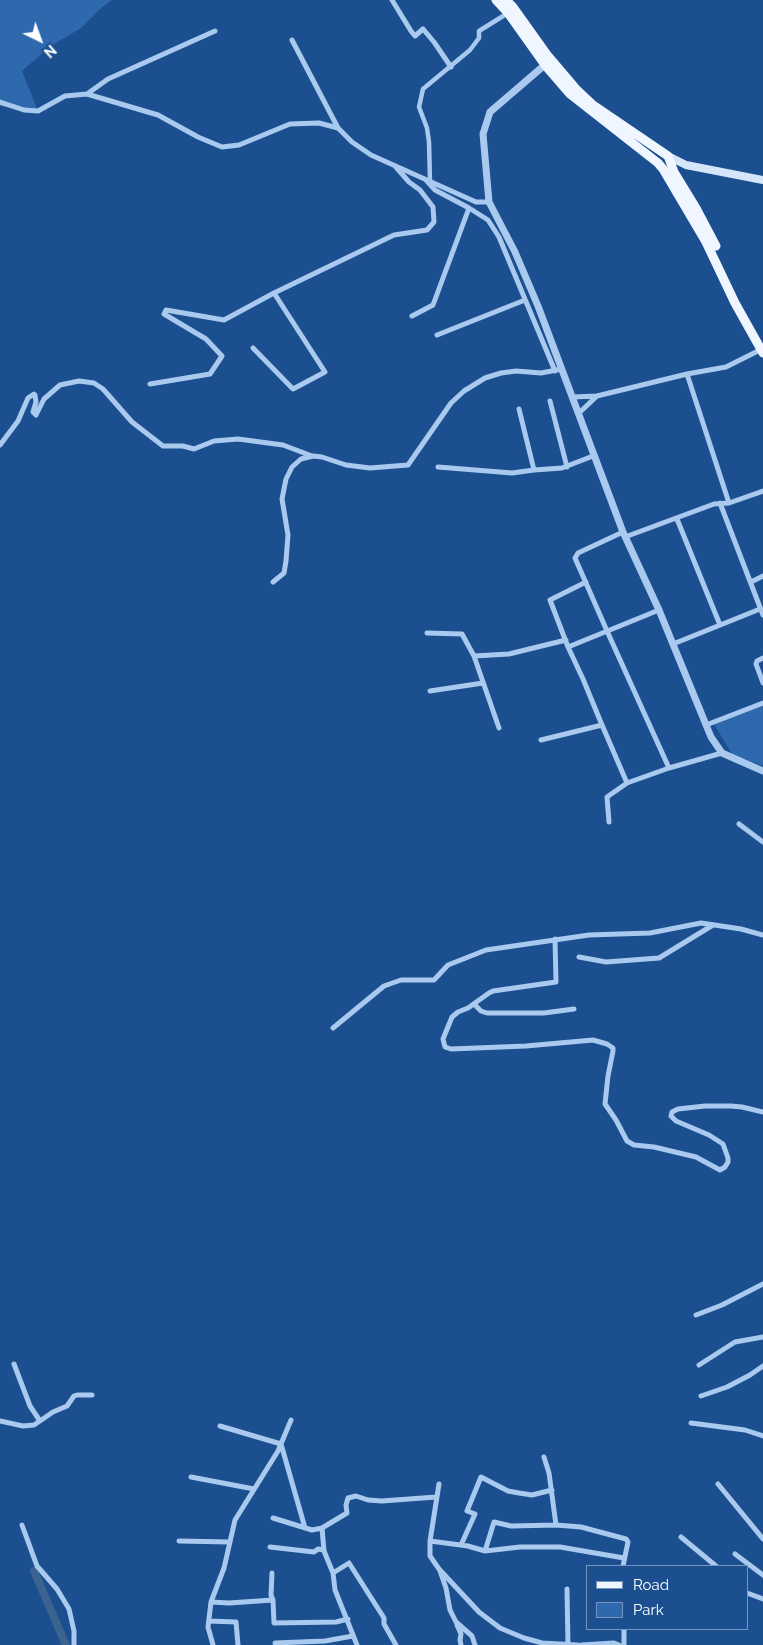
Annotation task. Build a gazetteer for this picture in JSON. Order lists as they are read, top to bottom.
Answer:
{
  "legend": ["Road", "Park"],
  "north": "bottom right"
}
